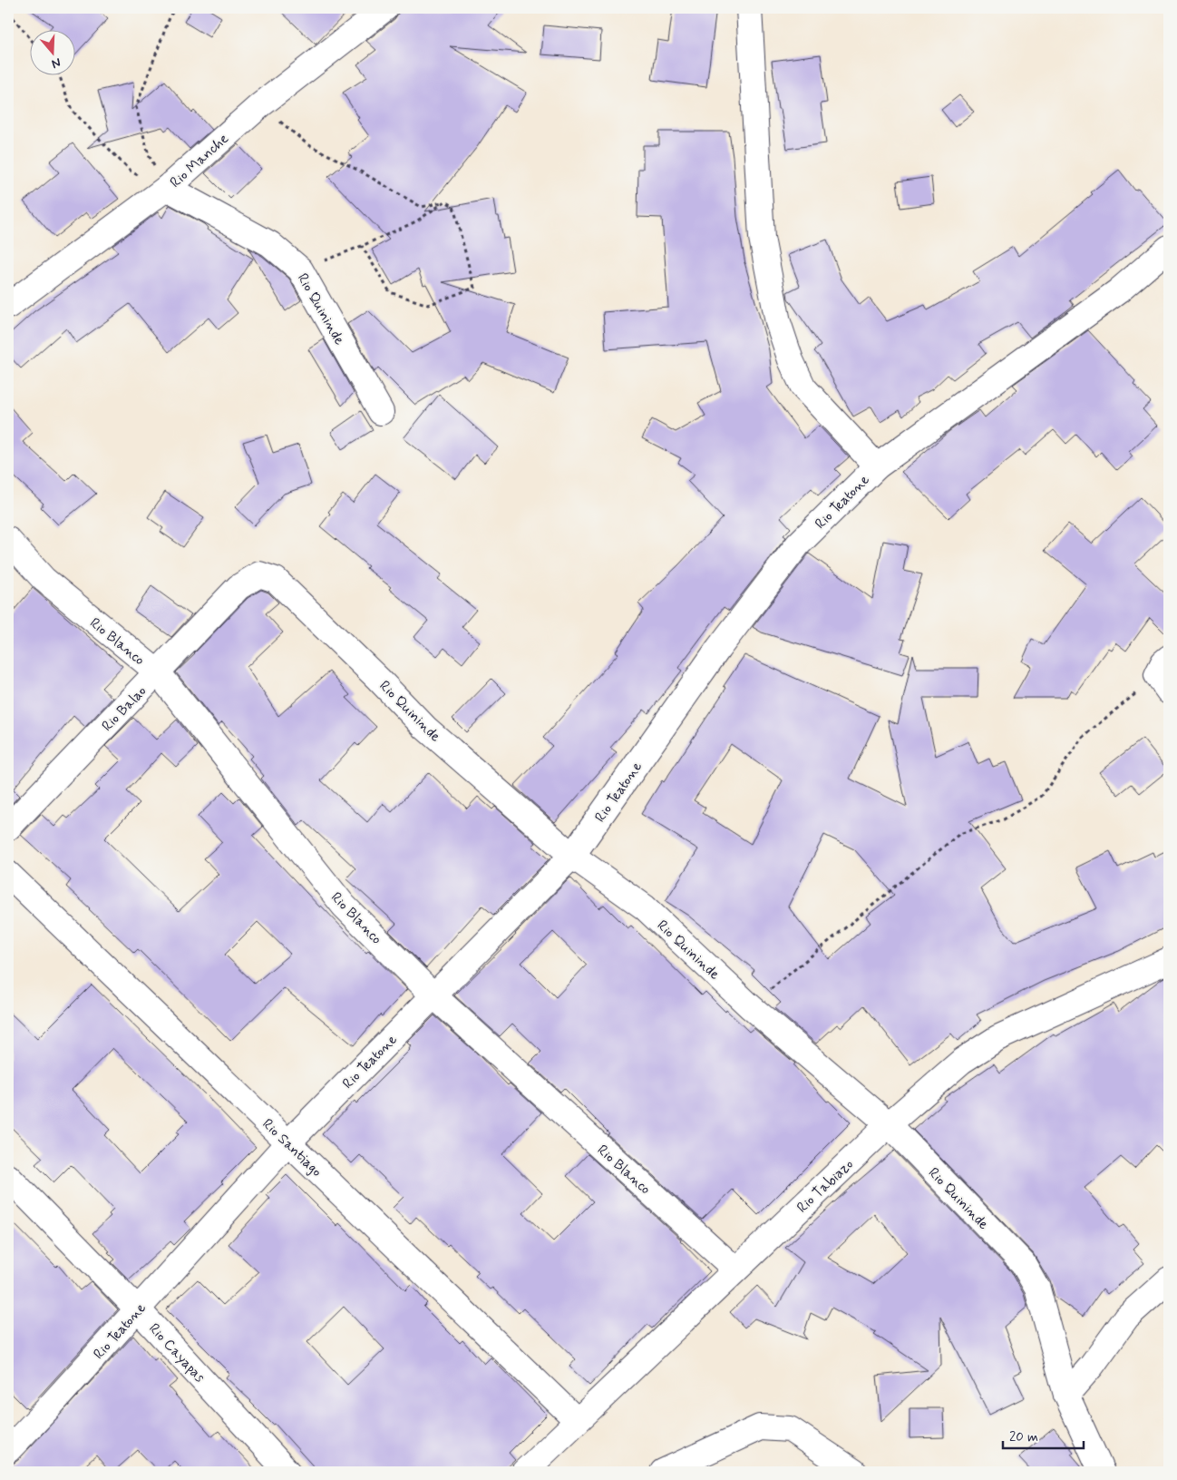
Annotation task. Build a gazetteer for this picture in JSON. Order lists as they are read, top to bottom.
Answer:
{
  "streets": {
    "street": [
      "Rio Manche",
      "Rio Quininde",
      "Rio Teatone",
      "Rio Blanco",
      "Rio Balao",
      "Rio Santiago",
      "Rio Tabiazo",
      "Rio Cayapas"
    ]
  },
  "crossings": [
    ["Rio Manche", "Rio Quininde"],
    ["Rio Quininde", "Rio Teatone"],
    ["Rio Quininde", "Rio Balao"],
    ["Rio Quininde", "Rio Tabiazo"],
    ["Rio Teatone", "Rio Blanco"],
    ["Rio Teatone", "Rio Santiago"],
    ["Rio Teatone", "Rio Cayapas"],
    ["Rio Blanco", "Rio Balao"],
    ["Rio Blanco", "Rio Tabiazo"],
    ["Rio Santiago", "Rio Tabiazo"]
  ],
  "scale_bar": "20 m",
  "north": "bottom"
}
